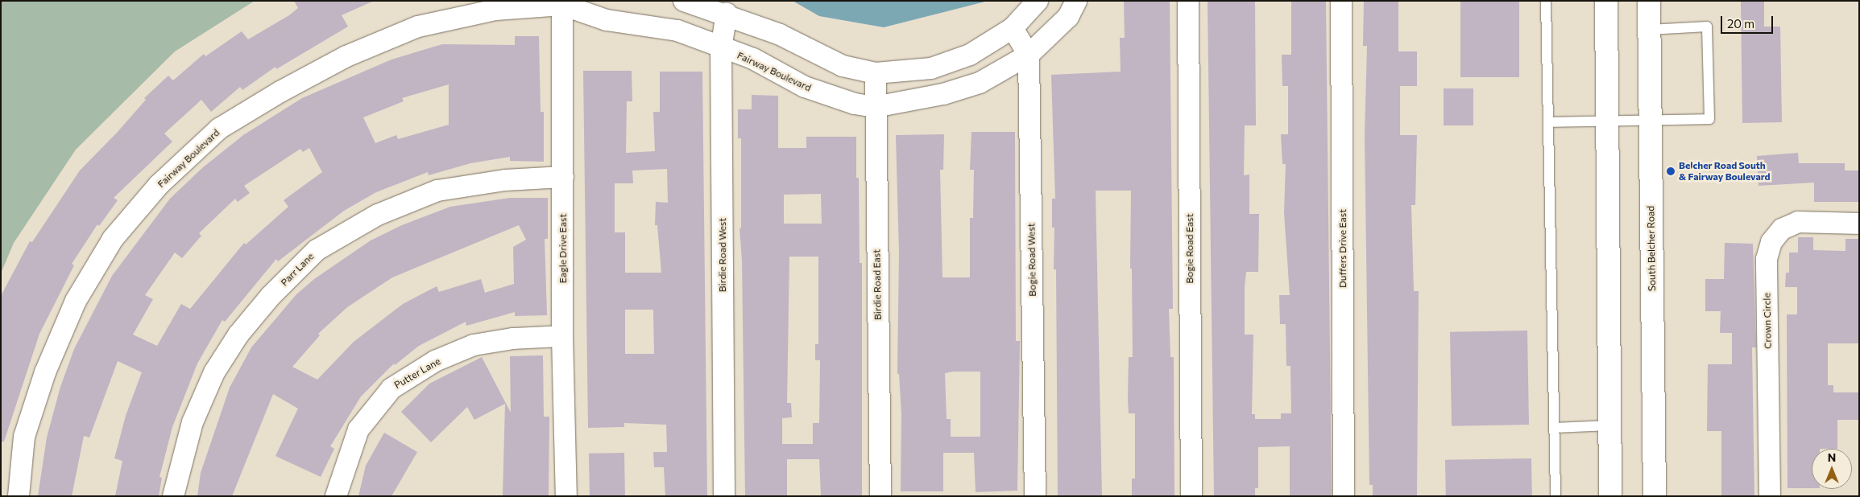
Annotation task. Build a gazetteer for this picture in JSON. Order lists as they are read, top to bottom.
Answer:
{
  "streets": {
    "main road": ["South Belcher Road"],
    "street": [
      "Fairway Boulevard",
      "Eagle Drive East",
      "Bogie Road East",
      "Duffers Drive East",
      "Birdie Road West",
      "Bogie Road West",
      "Parr Lane",
      "Birdie Road East",
      "Crown Circle",
      "Putter Lane"
    ]
  },
  "crossings": [
    ["Fairway Boulevard", "Eagle Drive East"],
    ["Fairway Boulevard", "Birdie Road West"],
    ["Fairway Boulevard", "Bogie Road West"],
    ["Fairway Boulevard", "Birdie Road East"],
    ["Eagle Drive East", "Parr Lane"],
    ["Eagle Drive East", "Putter Lane"]
  ],
  "places": ["Belcher Road South & Fairway Boulevard"],
  "scale_bar": "20 m",
  "north": "top"
}
